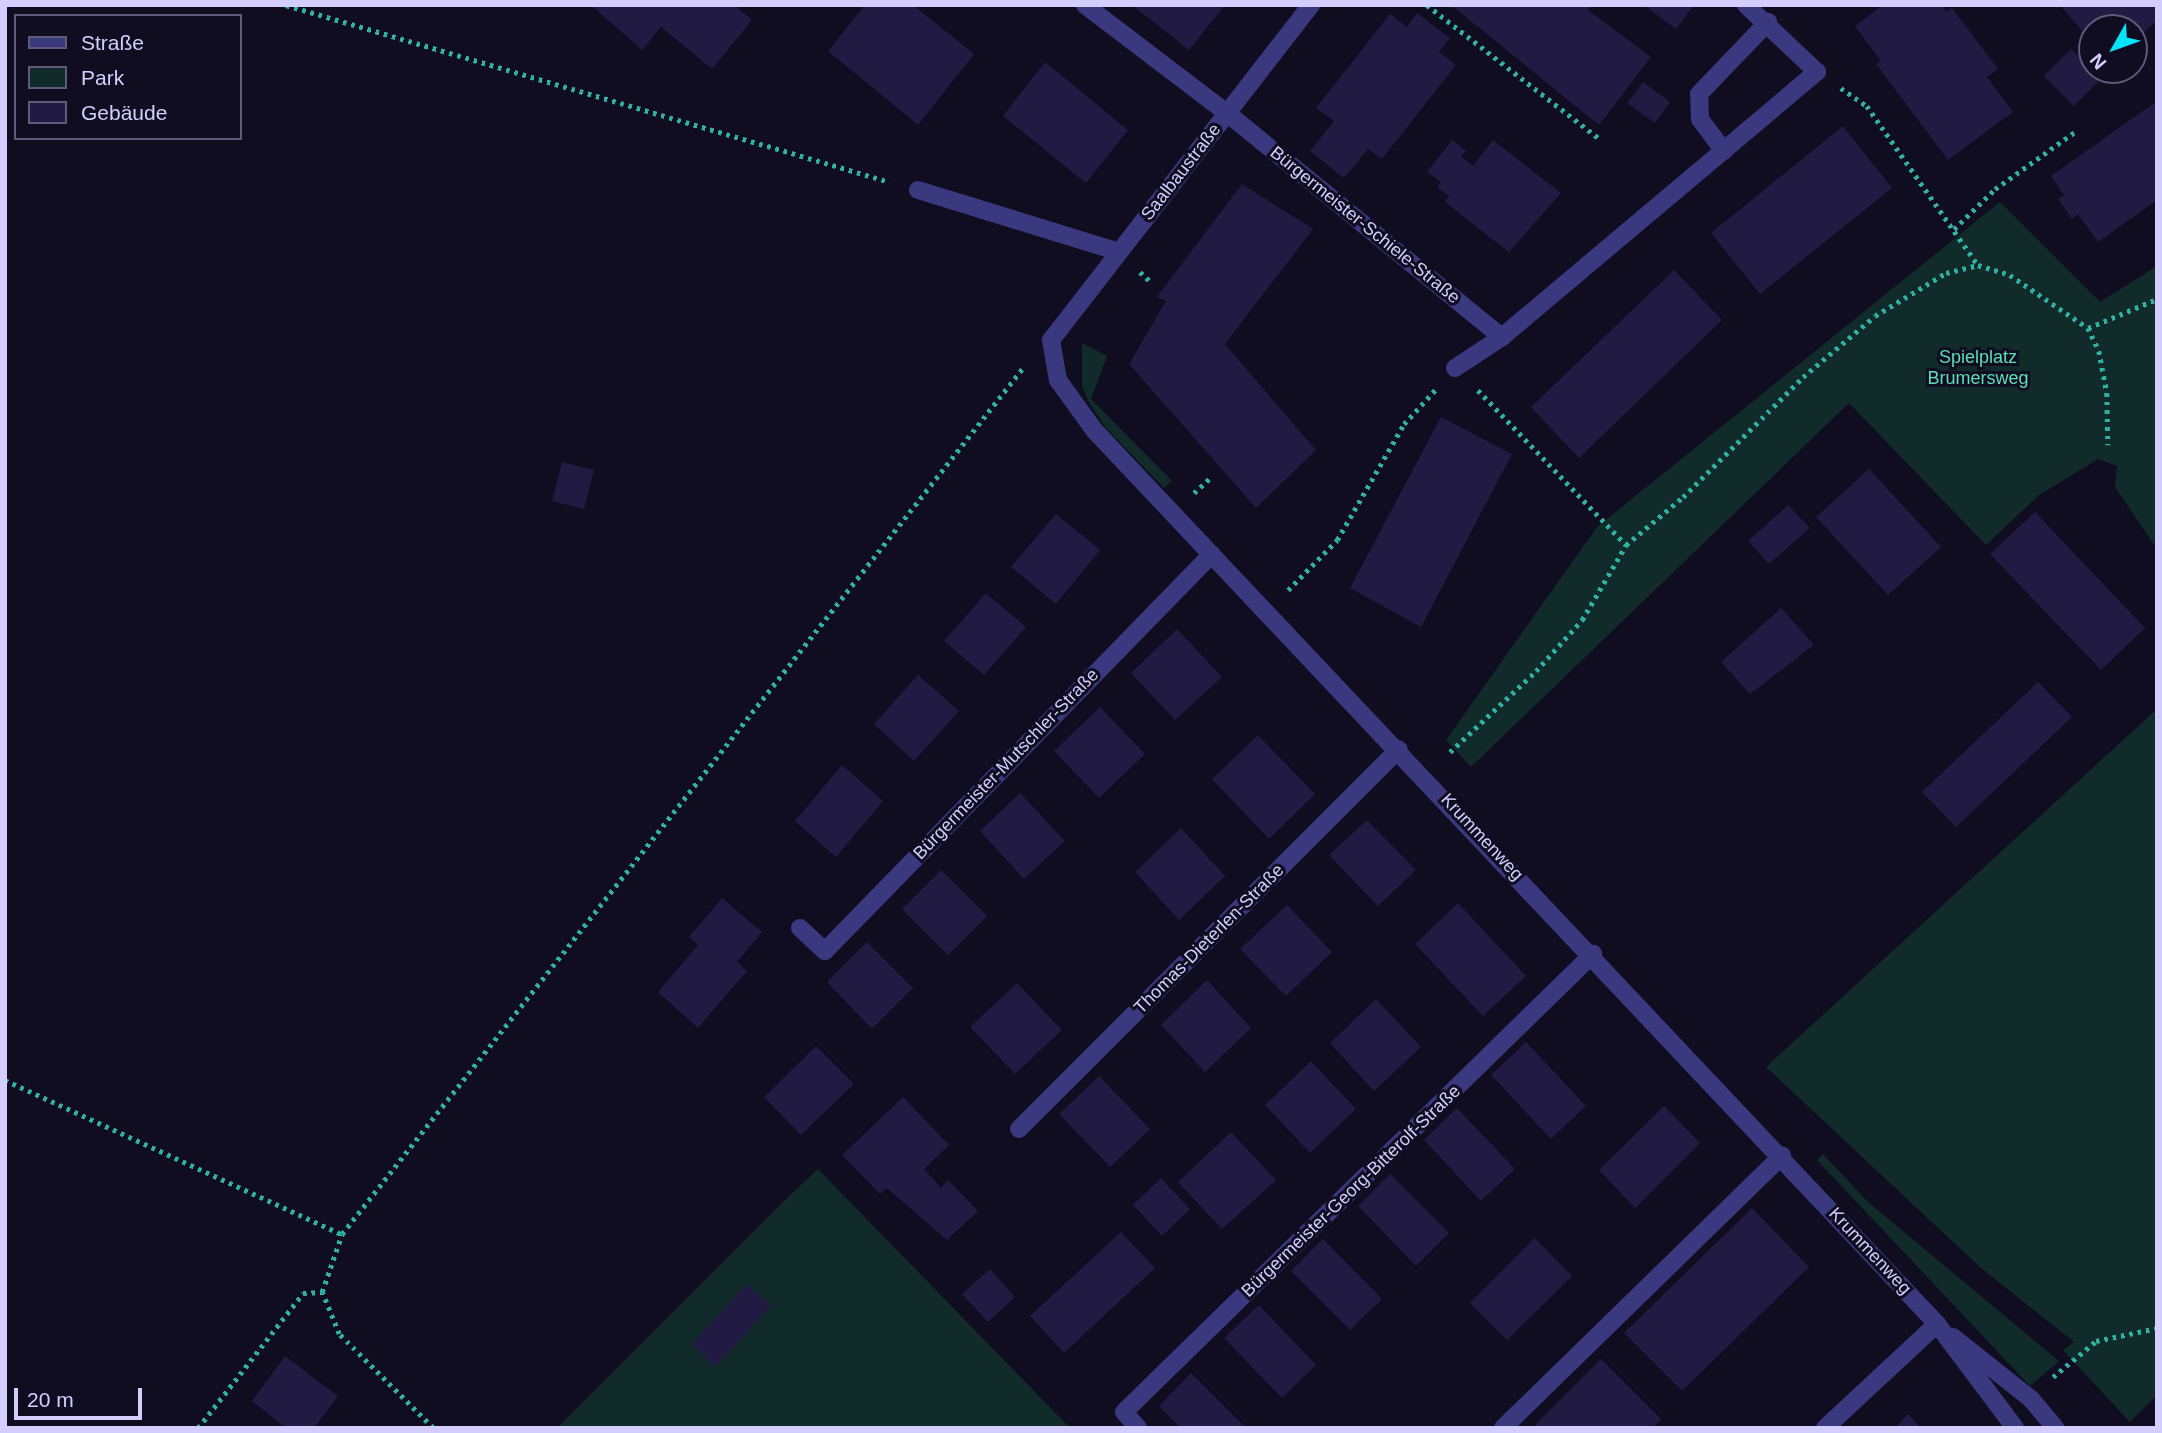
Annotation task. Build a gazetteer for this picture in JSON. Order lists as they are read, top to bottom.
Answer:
{
  "streets": {
    "street": [
      "Saalbaustraße",
      "Bürgermeister-Schiele-Straße",
      "Bürgermeister-Mutschler-Straße",
      "Krummenweg",
      "Thomas-Dieterlen-Straße",
      "Bürgermeister-Georg-Bitterolf-Straße"
    ]
  },
  "crossings": [
    ["Saalbaustraße", "Bürgermeister-Schiele-Straße"],
    ["Saalbaustraße", "Krummenweg"],
    ["Bürgermeister-Mutschler-Straße", "Krummenweg"],
    ["Krummenweg", "Thomas-Dieterlen-Straße"],
    ["Krummenweg", "Bürgermeister-Georg-Bitterolf-Straße"]
  ],
  "parks": ["Spielplatz Brumersweg"],
  "legend": ["Straße", "Park", "Gebäude"],
  "scale_bar": "20 m",
  "north": "bottom left"
}
